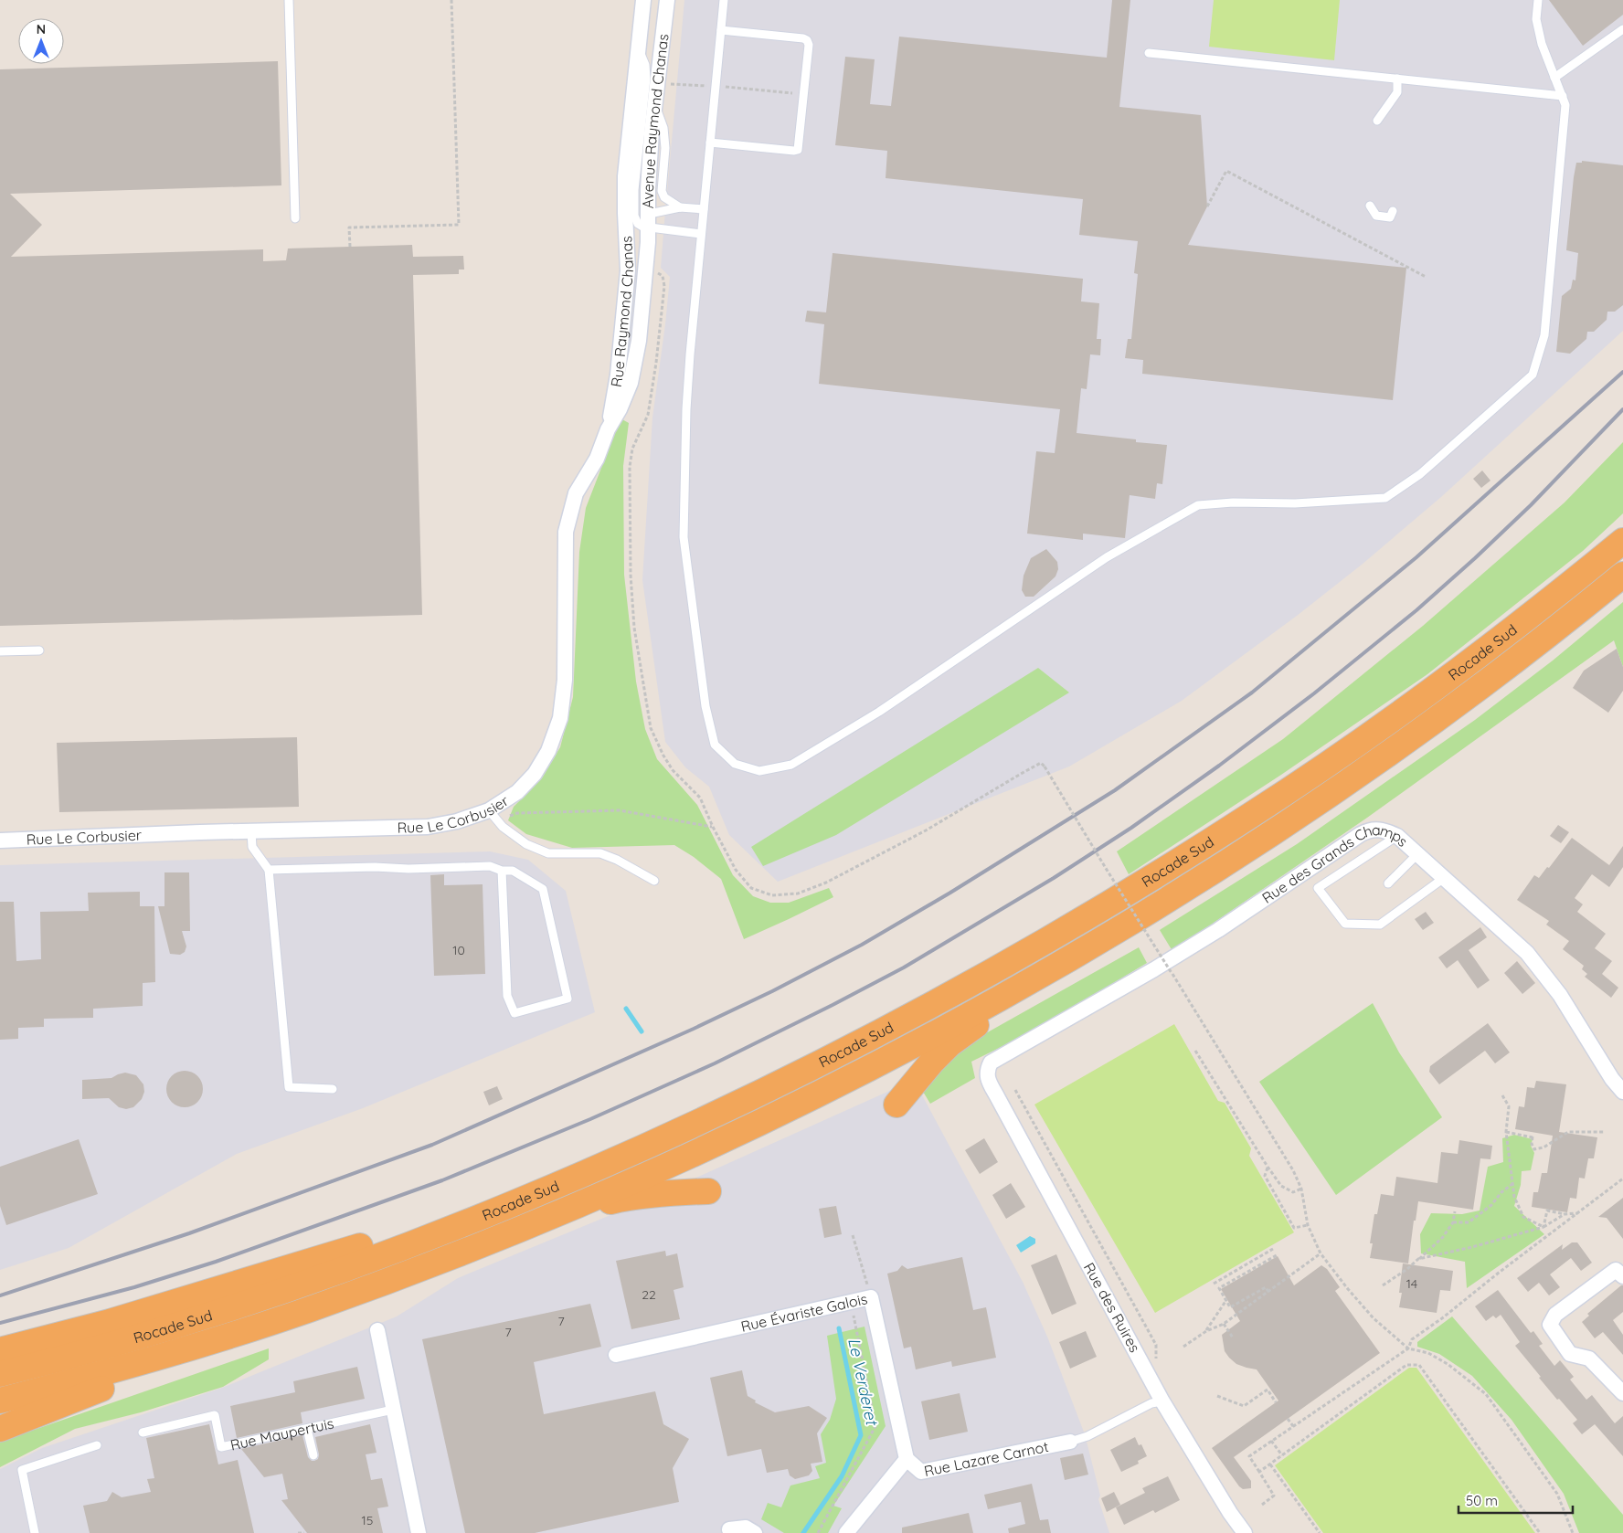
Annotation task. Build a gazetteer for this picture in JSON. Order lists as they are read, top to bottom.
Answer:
{
  "streets": {
    "highway": ["Rocade Sud"],
    "street": [
      "Avenue Raymond Chanas",
      "Rue Raymond Chanas",
      "Rue Le Corbusier",
      "Rue des Grands Champs",
      "Rue des Ruires",
      "Rue Évariste Galois",
      "Rue Lazare Carnot"
    ],
    "lane": ["Rue Maupertuis"]
  },
  "crossings": [
    ["Avenue Raymond Chanas", "Rue Raymond Chanas"],
    ["Rue Raymond Chanas", "Rue Le Corbusier"],
    ["Rue des Grands Champs", "Rue des Ruires"],
    ["Rue Évariste Galois", "Rue Lazare Carnot"]
  ],
  "water": ["Le Verderet"],
  "house_numbers": [
    "10",
    "14",
    "22",
    "7",
    "7",
    "15"
  ],
  "scale_bar": "50 m",
  "north": "top"
}
